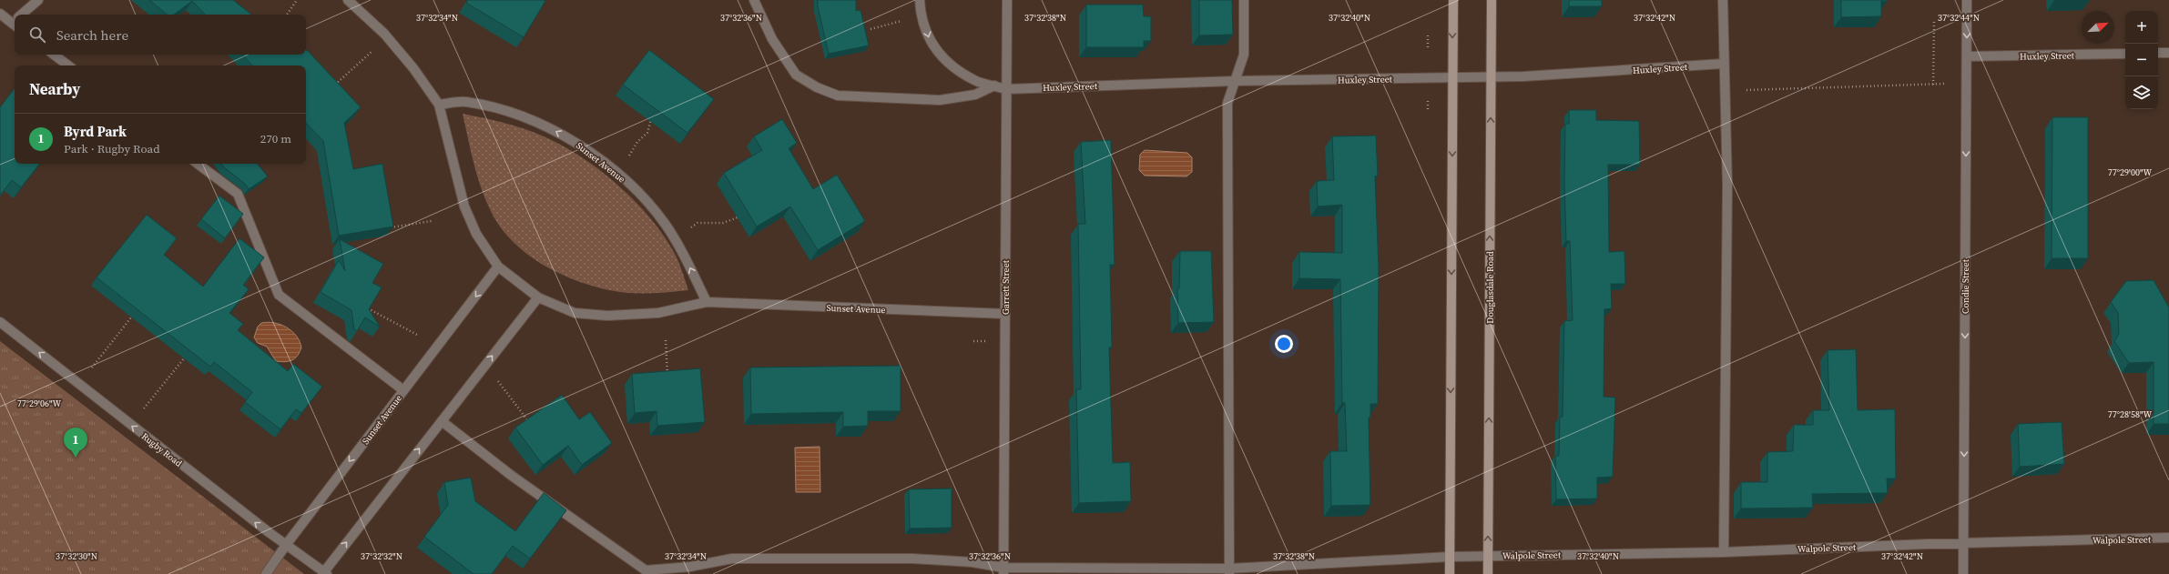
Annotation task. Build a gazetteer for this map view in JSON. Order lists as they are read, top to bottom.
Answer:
{
  "streets": {
    "street": [
      "Huxley Street",
      "Sunset Avenue",
      "Condie Street",
      "Garrett Street",
      "Douglasdale Road",
      "Rugby Road",
      "Walpole Street"
    ]
  },
  "crossings": [
    ["Huxley Street", "Condie Street"],
    ["Huxley Street", "Garrett Street"],
    ["Huxley Street", "Douglasdale Road"],
    ["Sunset Avenue", "Garrett Street"],
    ["Sunset Avenue", "Rugby Road"],
    ["Condie Street", "Walpole Street"],
    ["Garrett Street", "Walpole Street"],
    ["Douglasdale Road", "Walpole Street"]
  ],
  "one_way": ["Condie Street", "Rugby Road"],
  "north": "top right",
  "page": {
    "map_buttons": ["+", "−"],
    "search": "Search here",
    "heading": "Nearby",
    "list": [
      {
        "mark": "1",
        "name": "Byrd Park",
        "note": "Park · Rugby Road",
        "value": "270 m"
      }
    ],
    "pins": "1"
  },
  "coordinates": [
    "37°32'40\"N",
    "37°32'34\"N",
    "37°32'36\"N",
    "37°32'38\"N",
    "37°32'42\"N",
    "37°32'44\"N",
    "77°29'00\"W",
    "77°29'06\"W",
    "77°28'58\"W",
    "37°32'30\"N",
    "37°32'32\"N"
  ]
}
